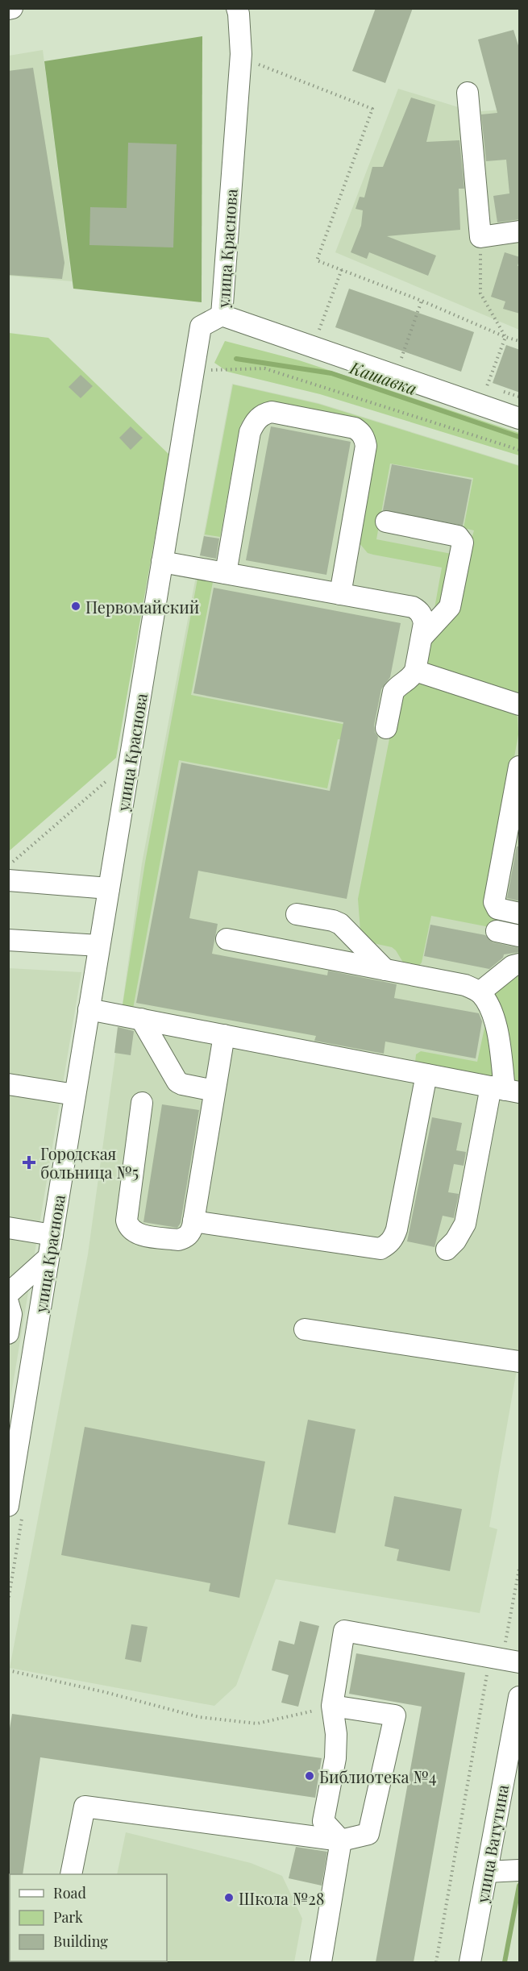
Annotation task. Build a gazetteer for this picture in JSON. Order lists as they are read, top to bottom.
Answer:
{
  "streets": {
    "street": ["улица Краснова", "улица Ватутина"]
  },
  "water": ["Кашавка"],
  "places": {
    "other": ["Первомайский", "Библиотека №4", "Школа №28"],
    "health": ["Городская больница №5"]
  },
  "legend": ["Road", "Park", "Building"]
}
